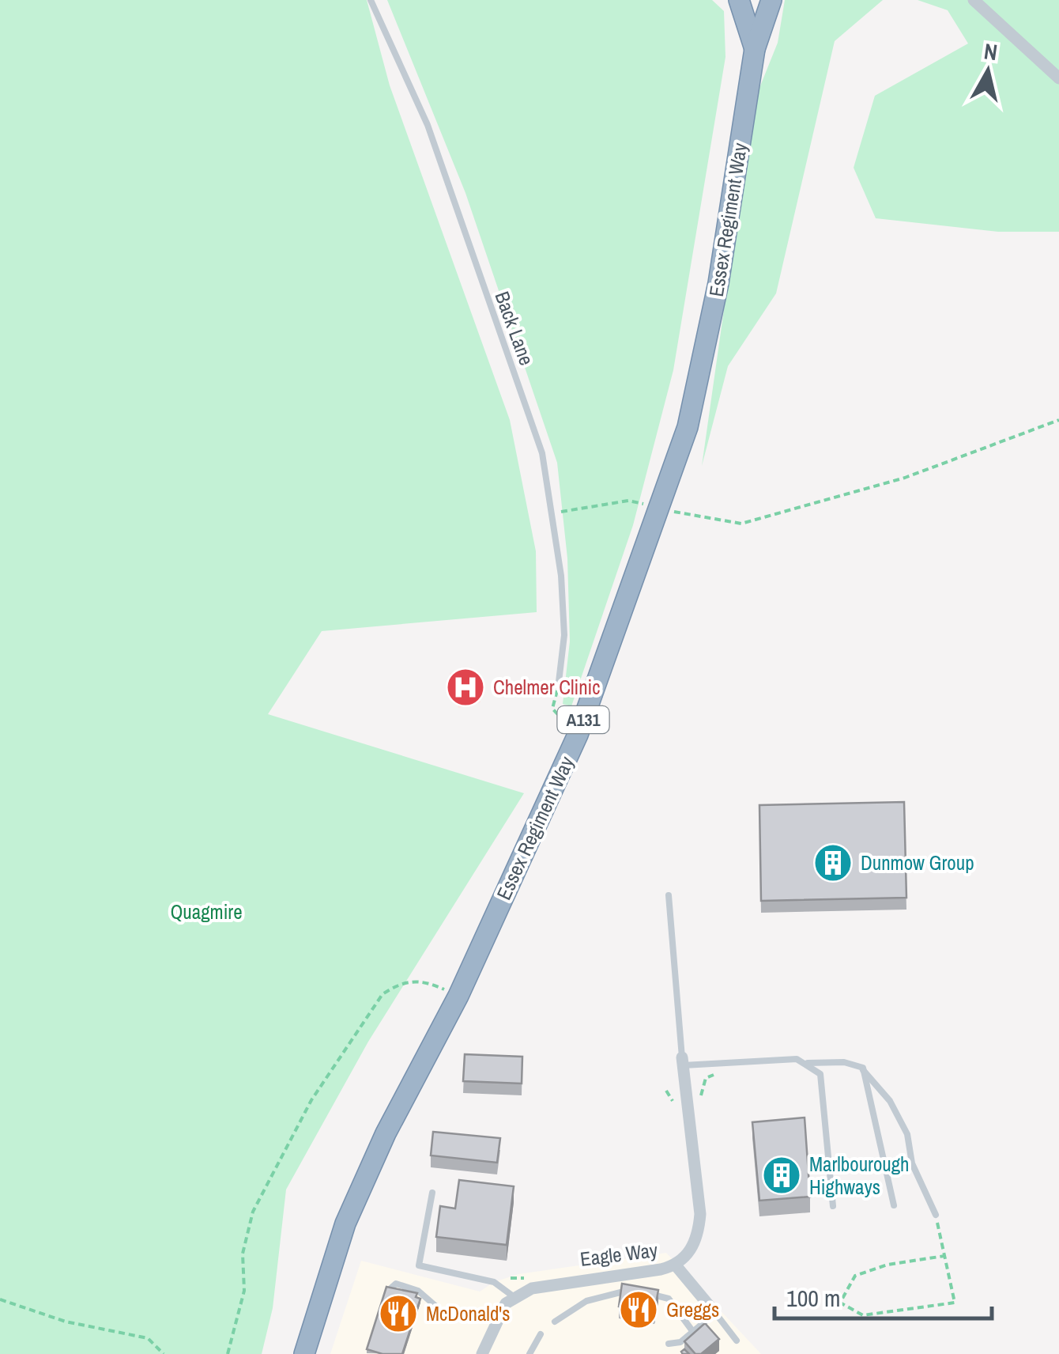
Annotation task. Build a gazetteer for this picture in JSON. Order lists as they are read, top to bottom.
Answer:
{
  "streets": {
    "highway": ["Essex Regiment Way", "A131"],
    "street": ["Eagle Way"],
    "lane": ["Back Lane"]
  },
  "parks": ["Quagmire"],
  "places": {
    "hospital": ["Chelmer Clinic"],
    "building": ["Dunmow Group", "Marlbourough Highways"],
    "restaurant": ["Greggs", "McDonald's"]
  },
  "scale_bar": "100 m",
  "north": "top"
}
